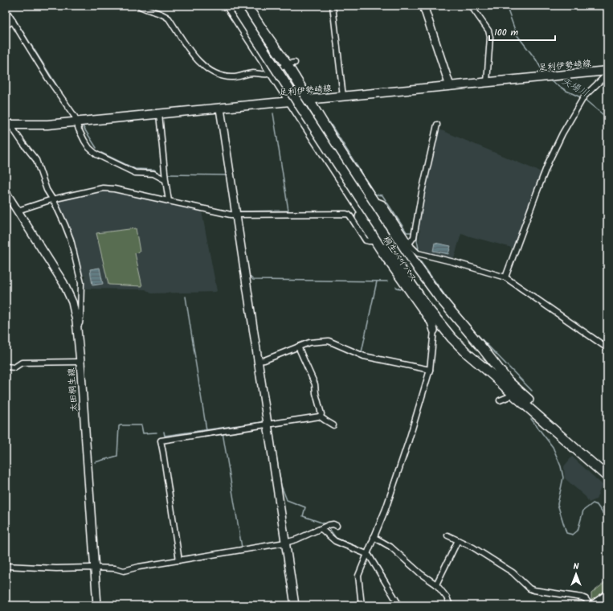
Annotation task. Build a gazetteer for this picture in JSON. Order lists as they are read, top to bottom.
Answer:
{
  "streets": {
    "highway": ["桐生バイパス"],
    "main road": ["足利伊勢崎線"],
    "street": ["太田桐生線"]
  },
  "water": ["矢場川"],
  "scale_bar": "100 m",
  "north": "top"
}
